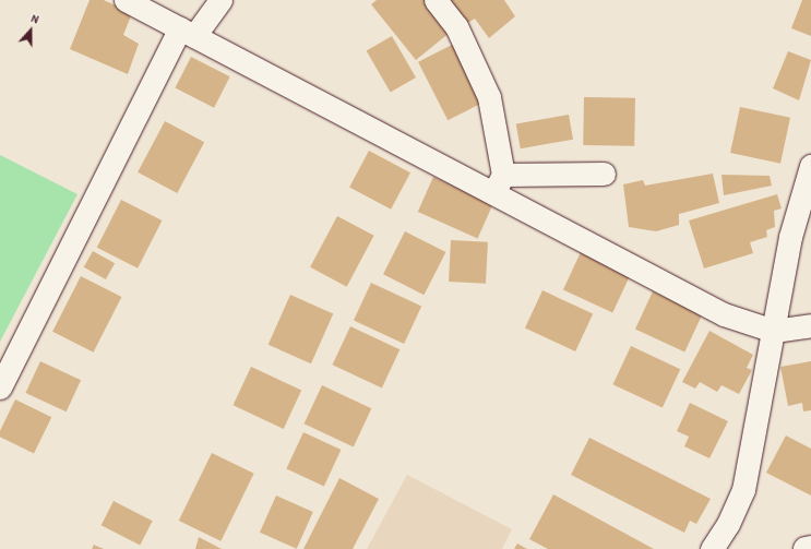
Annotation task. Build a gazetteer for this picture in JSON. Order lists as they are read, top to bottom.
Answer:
{
  "north": "top"
}
